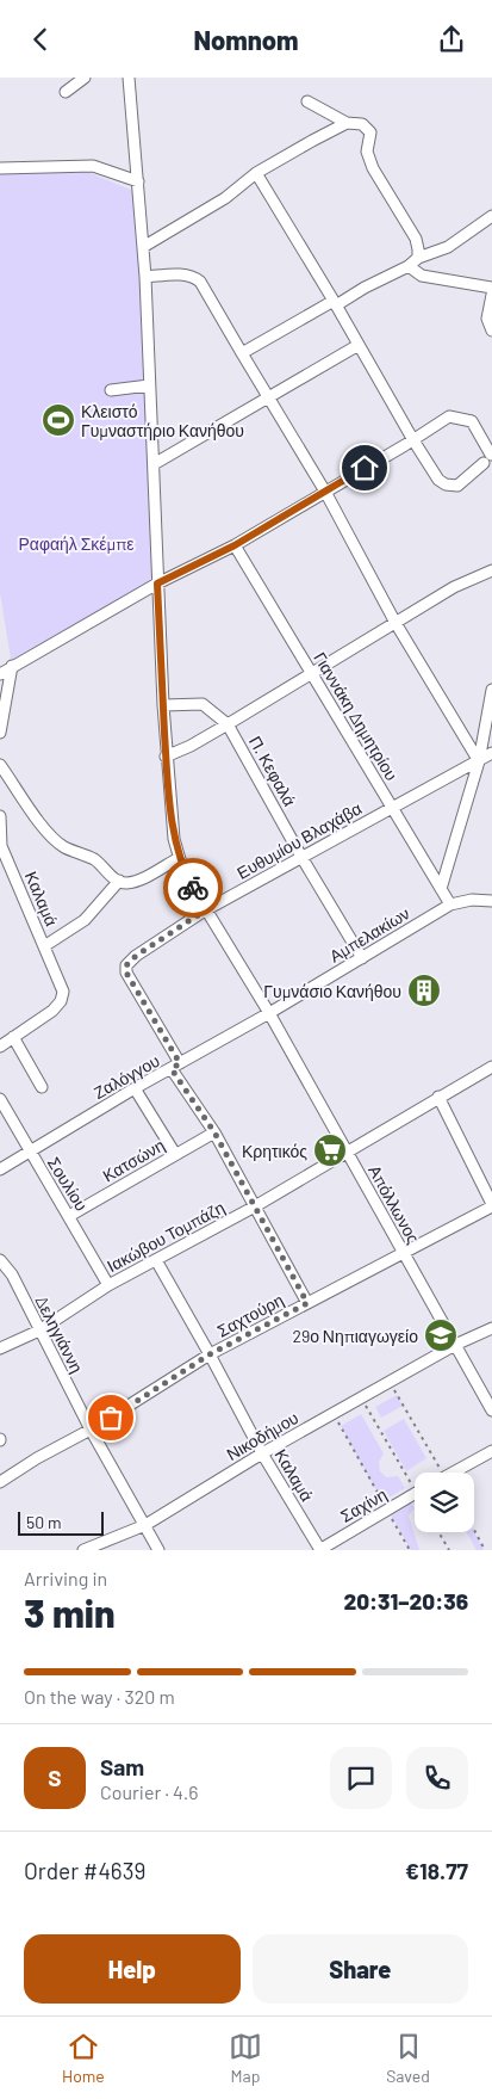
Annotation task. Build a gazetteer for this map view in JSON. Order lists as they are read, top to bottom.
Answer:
{
  "streets": {
    "street": [
      "Γιαννάκη Δημητρίου",
      "Π. Κεφαλά",
      "Ευθυμίου Βλαχάβα",
      "Καλαμά",
      "Αμπελακίων",
      "Ζαλόγγου",
      "Κατσώνη",
      "Σουλίου",
      "Απόλλωνος",
      "Ιακώβου Τομπάζη",
      "Σαχτούρη",
      "Δεληγιάννη",
      "Νικοδήμου",
      "Σαχίνη"
    ]
  },
  "crossings": [
    ["Γιαννάκη Δημητρίου", "Ευθυμίου Βλαχάβα"],
    ["Γιαννάκη Δημητρίου", "Αμπελακίων"],
    ["Π. Κεφαλά", "Ευθυμίου Βλαχάβα"],
    ["Π. Κεφαλά", "Αμπελακίων"],
    ["Π. Κεφαλά", "Απόλλωνος"],
    ["Ευθυμίου Βλαχάβα", "Ζαλόγγου"],
    ["Ευθυμίου Βλαχάβα", "Απόλλωνος"],
    ["Καλαμά", "Ιακώβου Τομπάζη"],
    ["Καλαμά", "Σαχτούρη"],
    ["Καλαμά", "Νικοδήμου"],
    ["Καλαμά", "Σαχίνη"],
    ["Αμπελακίων", "Ζαλόγγου"],
    ["Αμπελακίων", "Απόλλωνος"],
    ["Ζαλόγγου", "Σουλίου"],
    ["Ζαλόγγου", "Απόλλωνος"],
    ["Κατσώνη", "Σουλίου"],
    ["Σουλίου", "Ιακώβου Τομπάζη"],
    ["Απόλλωνος", "Ιακώβου Τομπάζη"],
    ["Απόλλωνος", "Σαχτούρη"],
    ["Απόλλωνος", "Νικοδήμου"],
    ["Ιακώβου Τομπάζη", "Δεληγιάννη"],
    ["Σαχτούρη", "Δεληγιάννη"],
    ["Δεληγιάννη", "Νικοδήμου"]
  ],
  "parks": ["Ραφαήλ Σκέμπε"],
  "places": {
    "sports": ["Κλειστό Γυμναστήριο Κανήθου"],
    "building": ["Γυμνάσιο Κανήθου"],
    "supermarket": ["Κρητικός"],
    "school or university": ["29ο Νηπιαγωγείο"]
  },
  "scale_bar": "50 m",
  "page": {
    "header": "Nomnom",
    "scale": "50 m",
    "heading": ["3 min", "Arriving in", "20:31–20:36"],
    "panel": [
      "Sam",
      "Courier · 4.6",
      "Order #4639",
      "€18.77"
    ],
    "bar": "On the way · 320 m",
    "round": "S",
    "buttons": ["Help", "Share"],
    "tabs": ["Home", "Map", "Saved"]
  }
}
